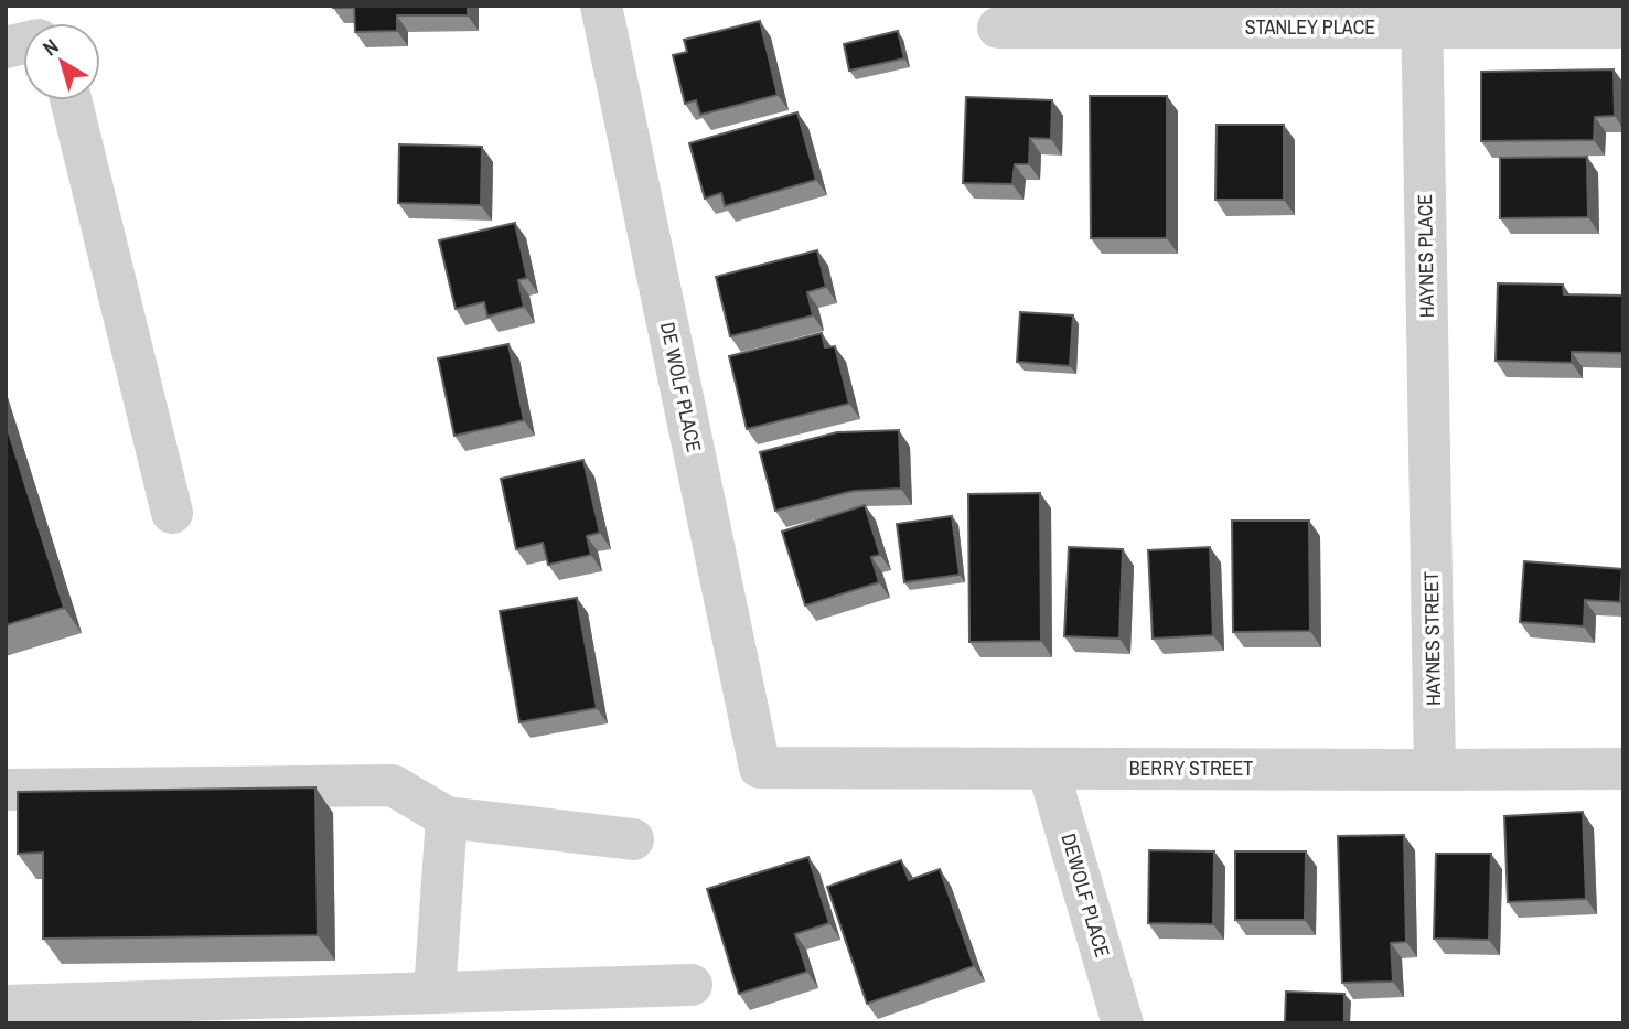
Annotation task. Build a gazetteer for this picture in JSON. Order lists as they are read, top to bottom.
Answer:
{
  "streets": {
    "street": [
      "STANLEY PLACE",
      "HAYNES PLACE",
      "DE WOLF PLACE",
      "HAYNES STREET",
      "BERRY STREET",
      "DEWOLF PLACE"
    ]
  },
  "crossings": [
    ["STANLEY PLACE", "HAYNES PLACE"],
    ["HAYNES PLACE", "HAYNES STREET"],
    ["DE WOLF PLACE", "BERRY STREET"],
    ["HAYNES STREET", "BERRY STREET"],
    ["BERRY STREET", "DEWOLF PLACE"]
  ],
  "north": "top left"
}
